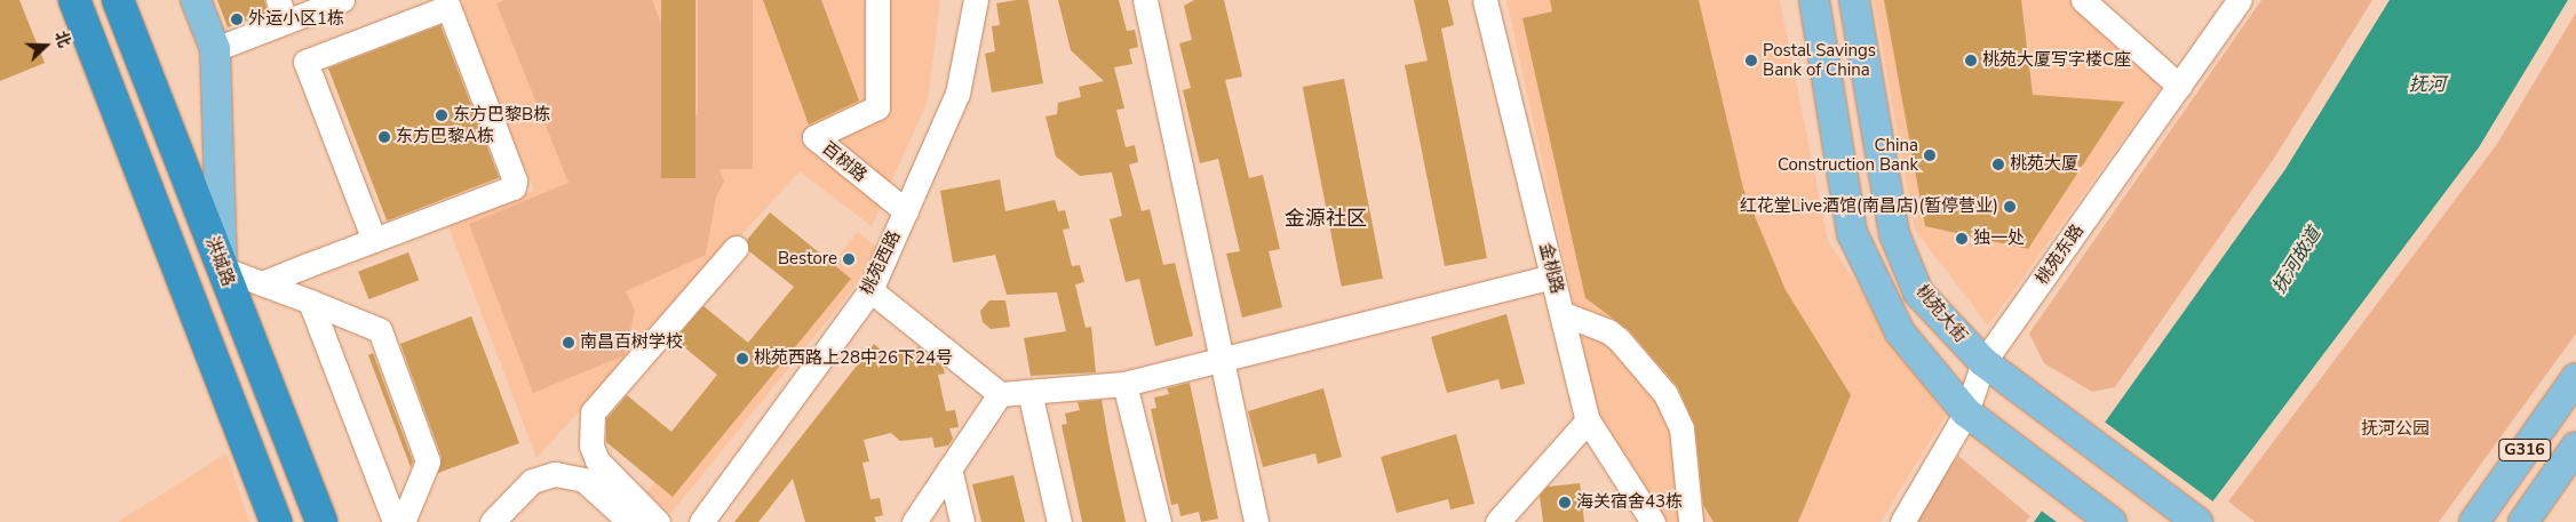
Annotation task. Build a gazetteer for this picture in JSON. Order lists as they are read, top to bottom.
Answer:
{
  "streets": {
    "highway": ["洪城路"],
    "main road": ["桃苑大街", "G316"],
    "street": [
      "百树路",
      "桃苑东路",
      "桃苑西路",
      "金桃路"
    ]
  },
  "crossings": [
    ["百树路", "桃苑西路"],
    ["桃苑东路", "桃苑大街"]
  ],
  "districts": ["金源社区"],
  "water": ["抚河", "抚河故道"],
  "parks": ["抚河公园"],
  "places": [
    "外运小区1栋",
    "Postal Savings Bank of China",
    "桃苑大厦写字楼C座",
    "东方巴黎B栋",
    "东方巴黎A栋",
    "China Construction Bank",
    "桃苑大厦",
    "红花堂Live酒馆(南昌店)(暂停营业)",
    "独一处",
    "Bestore",
    "南昌百树学校",
    "桃苑西路上28中26下24号",
    "海关宿舍43栋"
  ],
  "north": "right"
}
